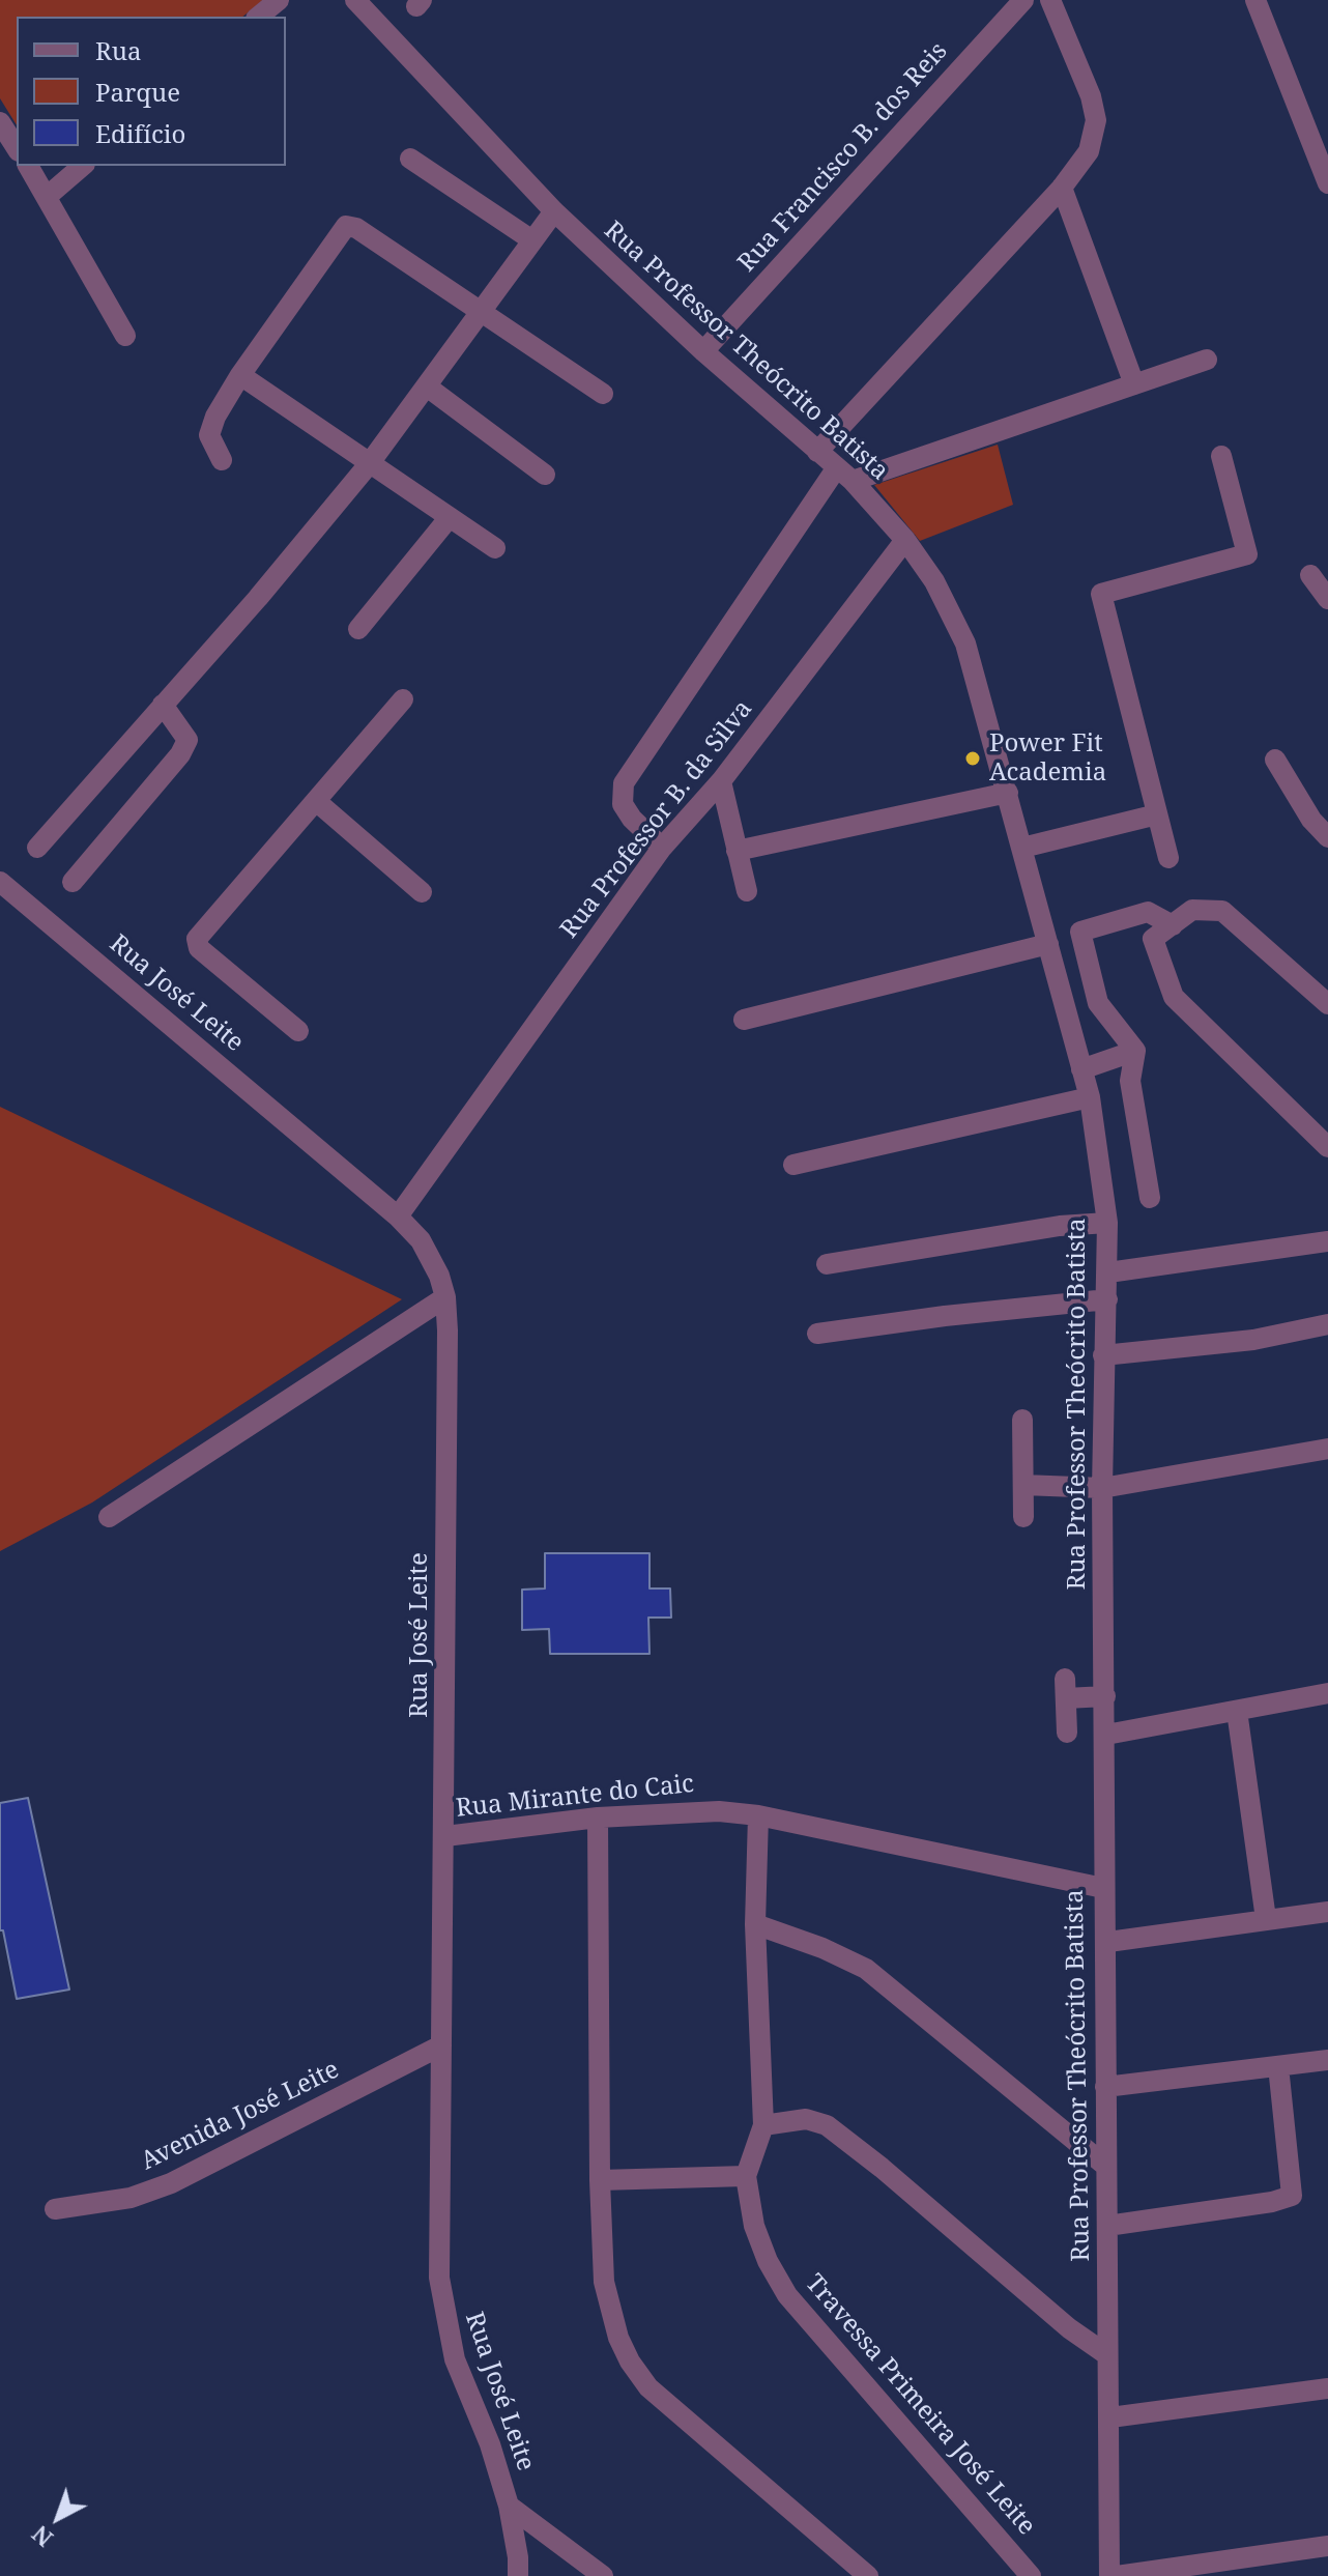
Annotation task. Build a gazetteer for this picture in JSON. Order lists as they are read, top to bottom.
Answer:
{
  "streets": {
    "street": [
      "Rua Francisco B. dos Reis",
      "Rua Professor Theócrito Batista",
      "Rua Professor B. da Silva",
      "Rua José Leite",
      "Rua Mirante do Caic",
      "Avenida José Leite",
      "Travessa Primeira José Leite"
    ]
  },
  "crossings": [
    ["Rua Francisco B. dos Reis", "Rua Professor Theócrito Batista"],
    ["Rua Professor Theócrito Batista", "Rua Professor B. da Silva"],
    ["Rua Professor Theócrito Batista", "Rua Mirante do Caic"],
    ["Rua Professor B. da Silva", "Rua José Leite"],
    ["Rua José Leite", "Rua Mirante do Caic"],
    ["Rua José Leite", "Avenida José Leite"],
    ["Rua Mirante do Caic", "Travessa Primeira José Leite"]
  ],
  "places": ["Power Fit Academia"],
  "legend": ["Rua", "Parque", "Edifício"],
  "north": "bottom left"
}
